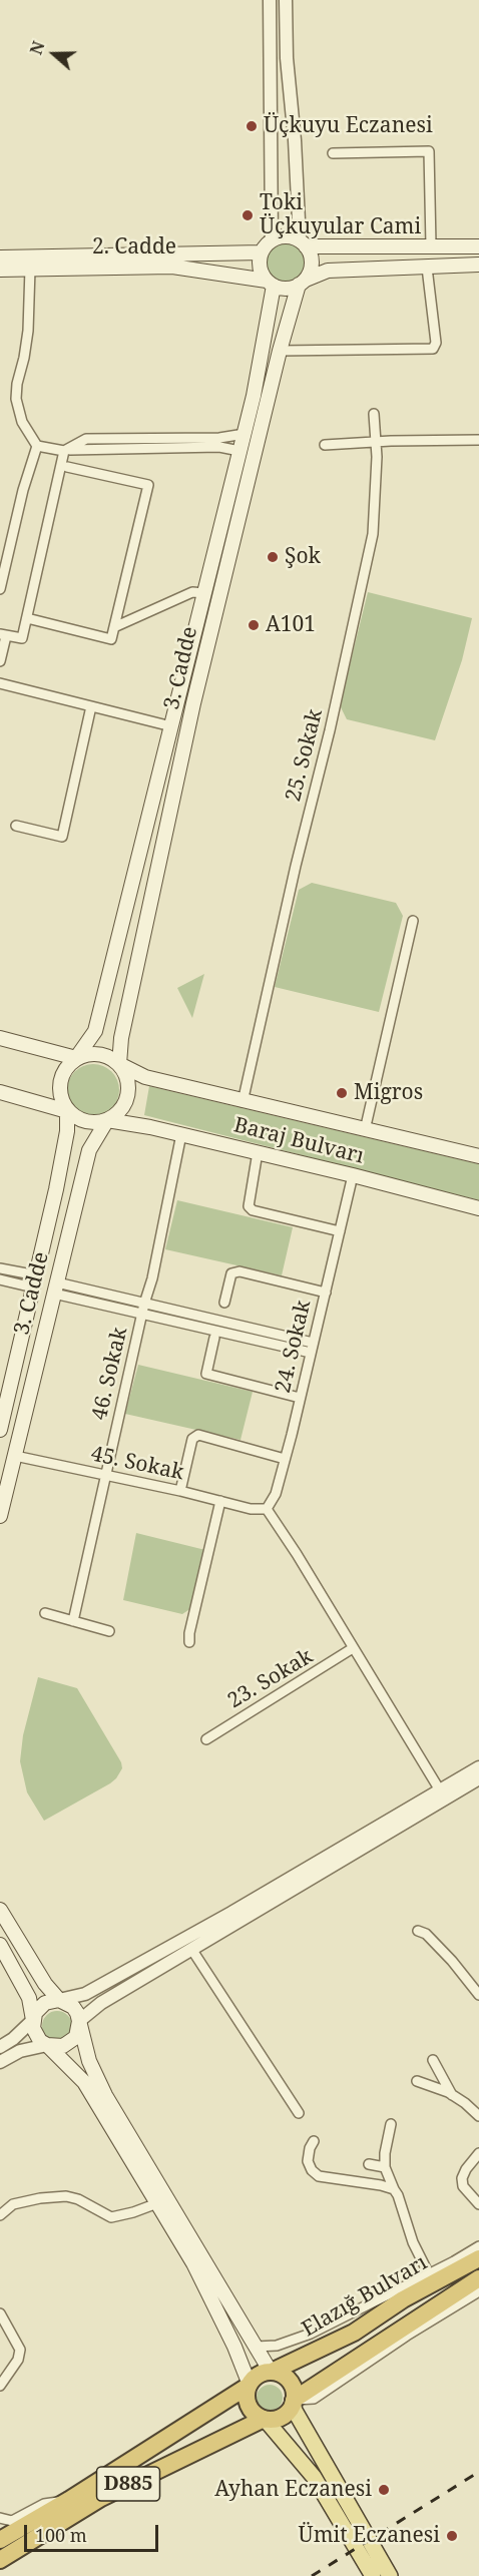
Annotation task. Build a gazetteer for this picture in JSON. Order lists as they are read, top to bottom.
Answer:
{
  "streets": {
    "highway": ["Elazığ Bulvarı", "D885"],
    "main road": ["2. Cadde", "3. Cadde", "Baraj Bulvarı"],
    "street": [
      "25. Sokak",
      "24. Sokak",
      "46. Sokak",
      "45. Sokak",
      "23. Sokak"
    ]
  },
  "crossings": [
    ["2. Cadde", "3. Cadde"],
    ["3. Cadde", "Baraj Bulvarı"],
    ["3. Cadde", "45. Sokak"],
    ["25. Sokak", "Baraj Bulvarı"],
    ["Baraj Bulvarı", "24. Sokak"],
    ["Baraj Bulvarı", "46. Sokak"],
    ["24. Sokak", "45. Sokak"],
    ["46. Sokak", "45. Sokak"],
    ["Elazığ Bulvarı", "D885"]
  ],
  "places": [
    "Üçkuyu Eczanesi",
    "Toki Üçkuyular Cami",
    "Şok",
    "A101",
    "Migros",
    "Ayhan Eczanesi",
    "Ümit Eczanesi"
  ],
  "scale_bar": "100 m",
  "north": "left"
}
